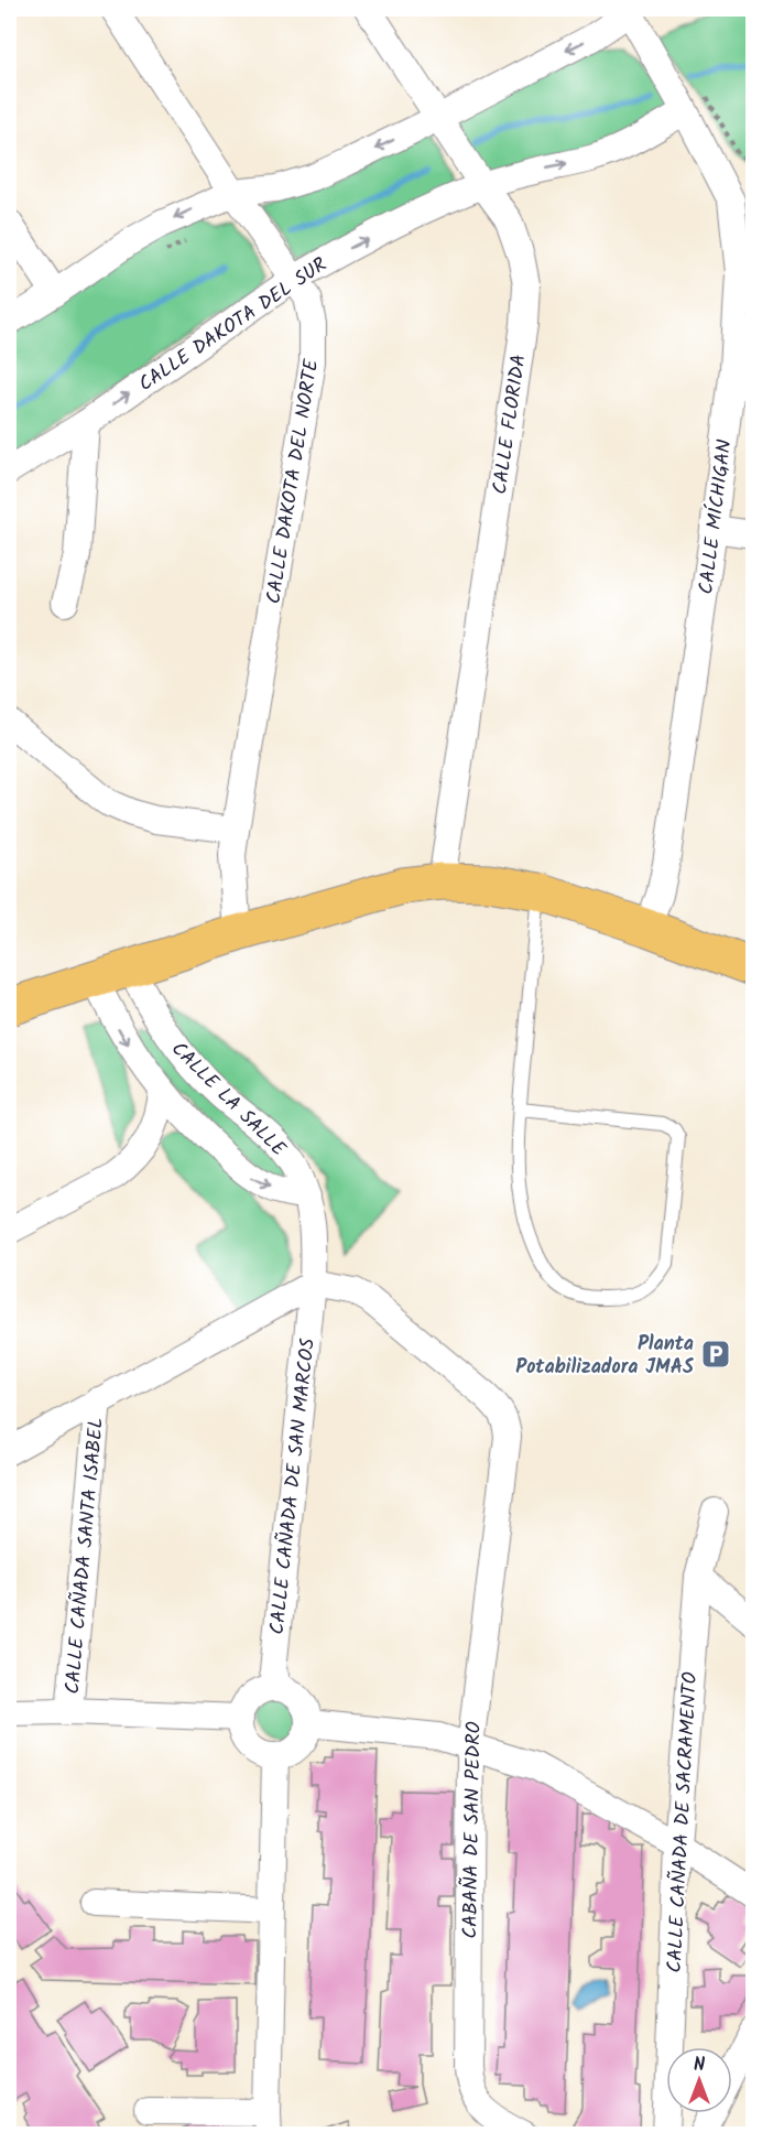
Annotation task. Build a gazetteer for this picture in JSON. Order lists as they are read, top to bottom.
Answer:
{
  "streets": {
    "street": [
      "CALLE DAKOTA DEL SUR",
      "CALLE FLORIDA",
      "CALLE DAKOTA DEL NORTE",
      "CALLE MÍCHIGAN",
      "CALLE LA SALLE",
      "CALLE CAÑADA DE SAN MARCOS",
      "CALLE CAÑADA SANTA ISABEL",
      "CALLE CAÑADA DE SACRAMENTO",
      "CABAÑA DE SAN PEDRO"
    ]
  },
  "crossings": [
    ["CALLE DAKOTA DEL SUR", "CALLE FLORIDA"],
    ["CALLE DAKOTA DEL SUR", "CALLE DAKOTA DEL NORTE"],
    ["CALLE DAKOTA DEL SUR", "CALLE MÍCHIGAN"],
    ["CALLE LA SALLE", "CALLE CAÑADA DE SAN MARCOS"],
    ["CALLE LA SALLE", "CABAÑA DE SAN PEDRO"],
    ["CALLE CAÑADA DE SAN MARCOS", "CABAÑA DE SAN PEDRO"]
  ],
  "places": {
    "parking": ["Planta Potabilizadora JMAS"]
  },
  "north": "top"
}
